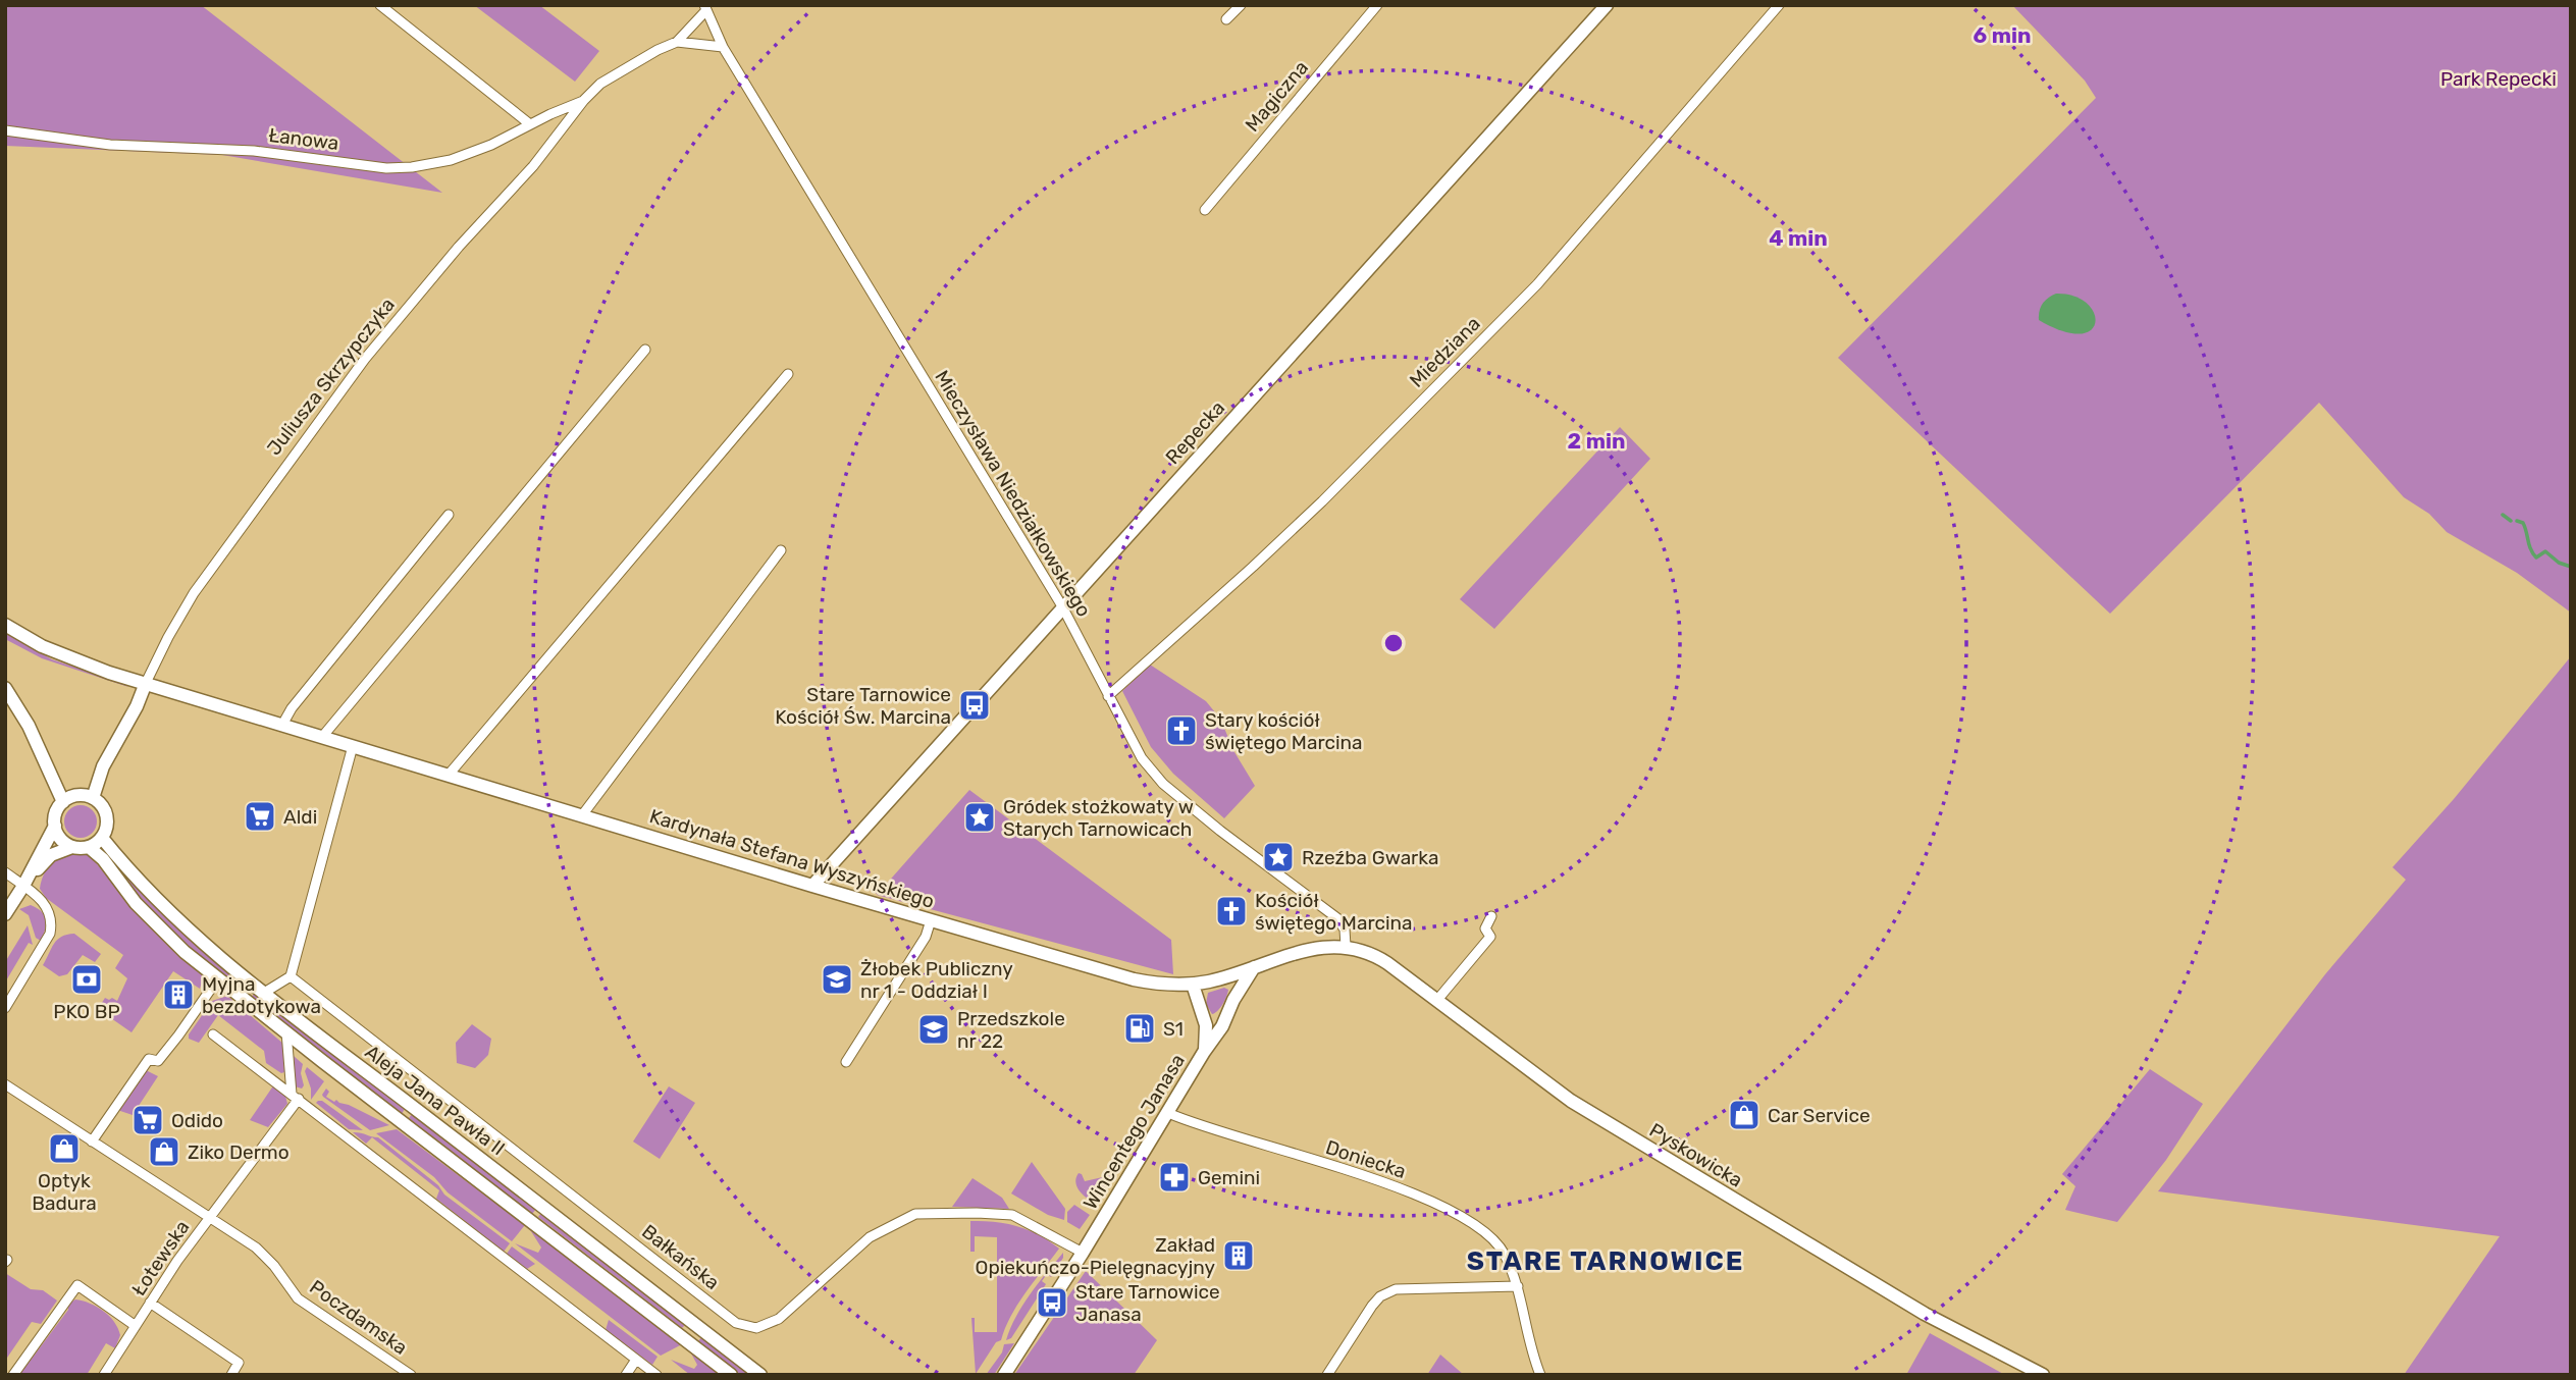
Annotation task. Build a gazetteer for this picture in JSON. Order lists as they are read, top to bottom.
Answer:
{
  "streets": {
    "street": [
      "Magiczna",
      "Łanowa",
      "Miedziana",
      "Juliusza Skrzypczyka",
      "Repecka",
      "Mieczysława Niedziałkowskiego",
      "Kardynała Stefana Wyszyńskiego",
      "Aleja Jana Pawła II",
      "Wincentego Janasa",
      "Pyskowicka",
      "Doniecka",
      "Bałkańska",
      "Łotewska",
      "Poczdamska"
    ]
  },
  "crossings": [
    ["Łanowa", "Juliusza Skrzypczyka"],
    ["Miedziana", "Mieczysława Niedziałkowskiego"],
    ["Juliusza Skrzypczyka", "Mieczysława Niedziałkowskiego"],
    ["Juliusza Skrzypczyka", "Kardynała Stefana Wyszyńskiego"],
    ["Juliusza Skrzypczyka", "Aleja Jana Pawła II"],
    ["Repecka", "Mieczysława Niedziałkowskiego"],
    ["Repecka", "Kardynała Stefana Wyszyńskiego"],
    ["Mieczysława Niedziałkowskiego", "Kardynała Stefana Wyszyńskiego"],
    ["Mieczysława Niedziałkowskiego", "Pyskowicka"],
    ["Kardynała Stefana Wyszyńskiego", "Wincentego Janasa"],
    ["Kardynała Stefana Wyszyńskiego", "Pyskowicka"],
    ["Wincentego Janasa", "Doniecka"],
    ["Wincentego Janasa", "Bałkańska"],
    ["Łotewska", "Poczdamska"]
  ],
  "districts": ["STARE TARNOWICE"],
  "parks": ["Park Repecki"],
  "places": {
    "bus stop": ["Stare Tarnowice Kościół Św. Marcina", "Stare Tarnowice Janasa"],
    "church": ["Stary kościół świętego Marcina", "Kościół świętego Marcina"],
    "supermarket": ["Aldi", "Odido"],
    "place": ["Gródek stożkowaty w Starych Tarnowicach", "Rzeźba Gwarka"],
    "bank": ["PKO BP"],
    "school or university": ["Żłobek Publiczny nr 1 - Oddział I", "Przedszkole nr 22"],
    "building": ["Myjna bezdotykowa", "Zakład Opiekuńczo-Pielęgnacyjny"],
    "fuel station": ["S1"],
    "shop": ["Car Service", "Optyk Badura", "Ziko Dermo"],
    "pharmacy": ["Gemini"]
  },
  "rings": ["6 min", "4 min", "2 min"]
}
